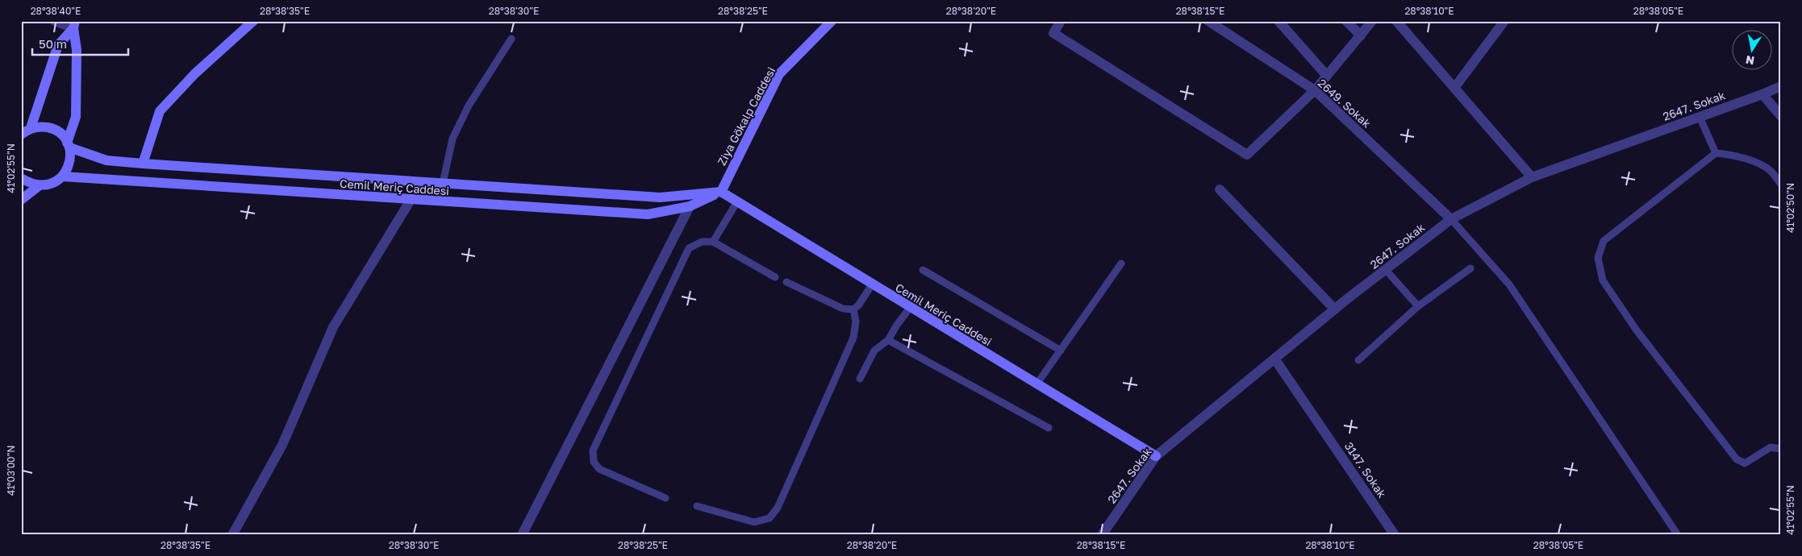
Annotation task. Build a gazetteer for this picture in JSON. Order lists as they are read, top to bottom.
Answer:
{
  "streets": {
    "street": [
      "2649. Sokak",
      "2647. Sokak",
      "Ziya Gökalp Caddesi",
      "Cemil Meriç Caddesi",
      "3147. Sokak"
    ]
  },
  "crossings": [
    ["2649. Sokak", "2647. Sokak"],
    ["2647. Sokak", "Cemil Meriç Caddesi"],
    ["2647. Sokak", "3147. Sokak"],
    ["Ziya Gökalp Caddesi", "Cemil Meriç Caddesi"]
  ],
  "scale_bar": "50 m",
  "north": "bottom",
  "coordinates": [
    "28°38'40\"E",
    "28°38'35\"E",
    "28°38'30\"E",
    "28°38'25\"E",
    "28°38'20\"E",
    "28°38'15\"E",
    "28°38'10\"E",
    "28°38'05\"E",
    "41°02'55\"N",
    "41°02'50\"N",
    "41°03'00\"N"
  ]
}
